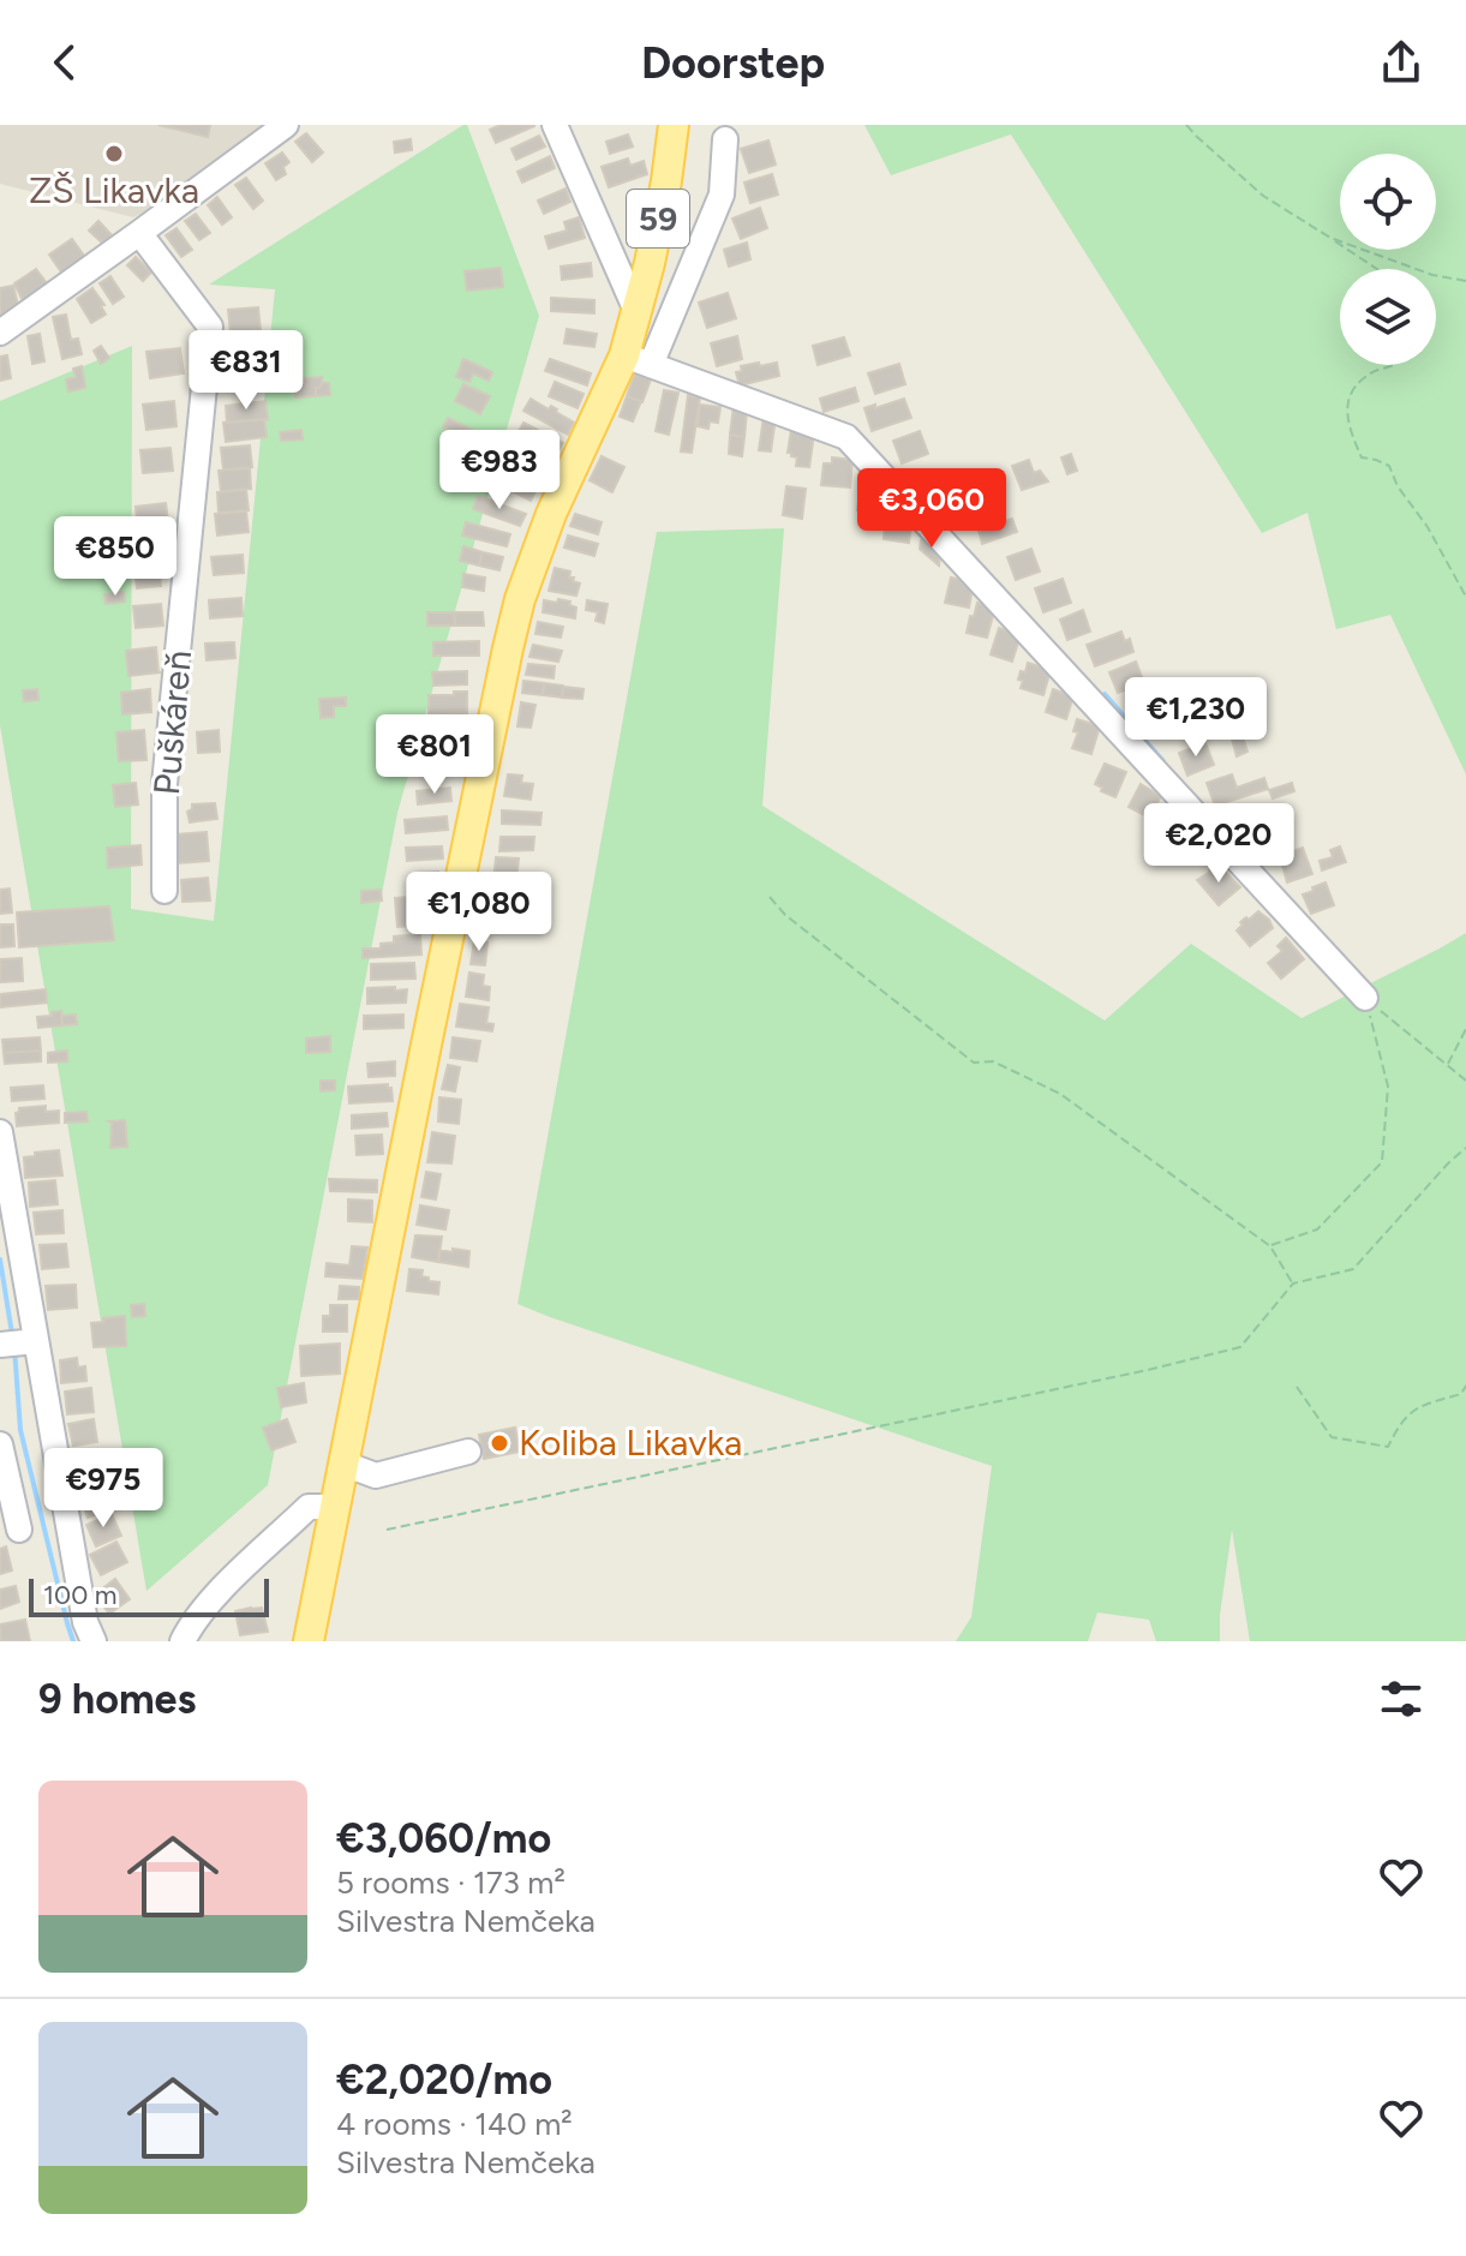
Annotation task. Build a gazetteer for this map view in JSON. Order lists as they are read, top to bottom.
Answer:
{
  "streets": {
    "main road": ["59"],
    "street": ["Puškáreň"]
  },
  "places": ["ZŠ Likavka", "Koliba Likavka"],
  "scale_bar": "100 m",
  "page": {
    "header": "Doorstep",
    "price": [
      "€831",
      "€983",
      "€3,060",
      "€850",
      "€1,230",
      "€801",
      "€2,020",
      "€1,080",
      "€975"
    ],
    "scale": "100 m",
    "heading": "9 homes",
    "list": [
      {
        "name": "€3,060/mo",
        "note": "5 rooms · 173 m² · Silvestra Nemčeka"
      },
      {
        "name": "€2,020/mo",
        "note": "4 rooms · 140 m² · Silvestra Nemčeka"
      }
    ]
  }
}
